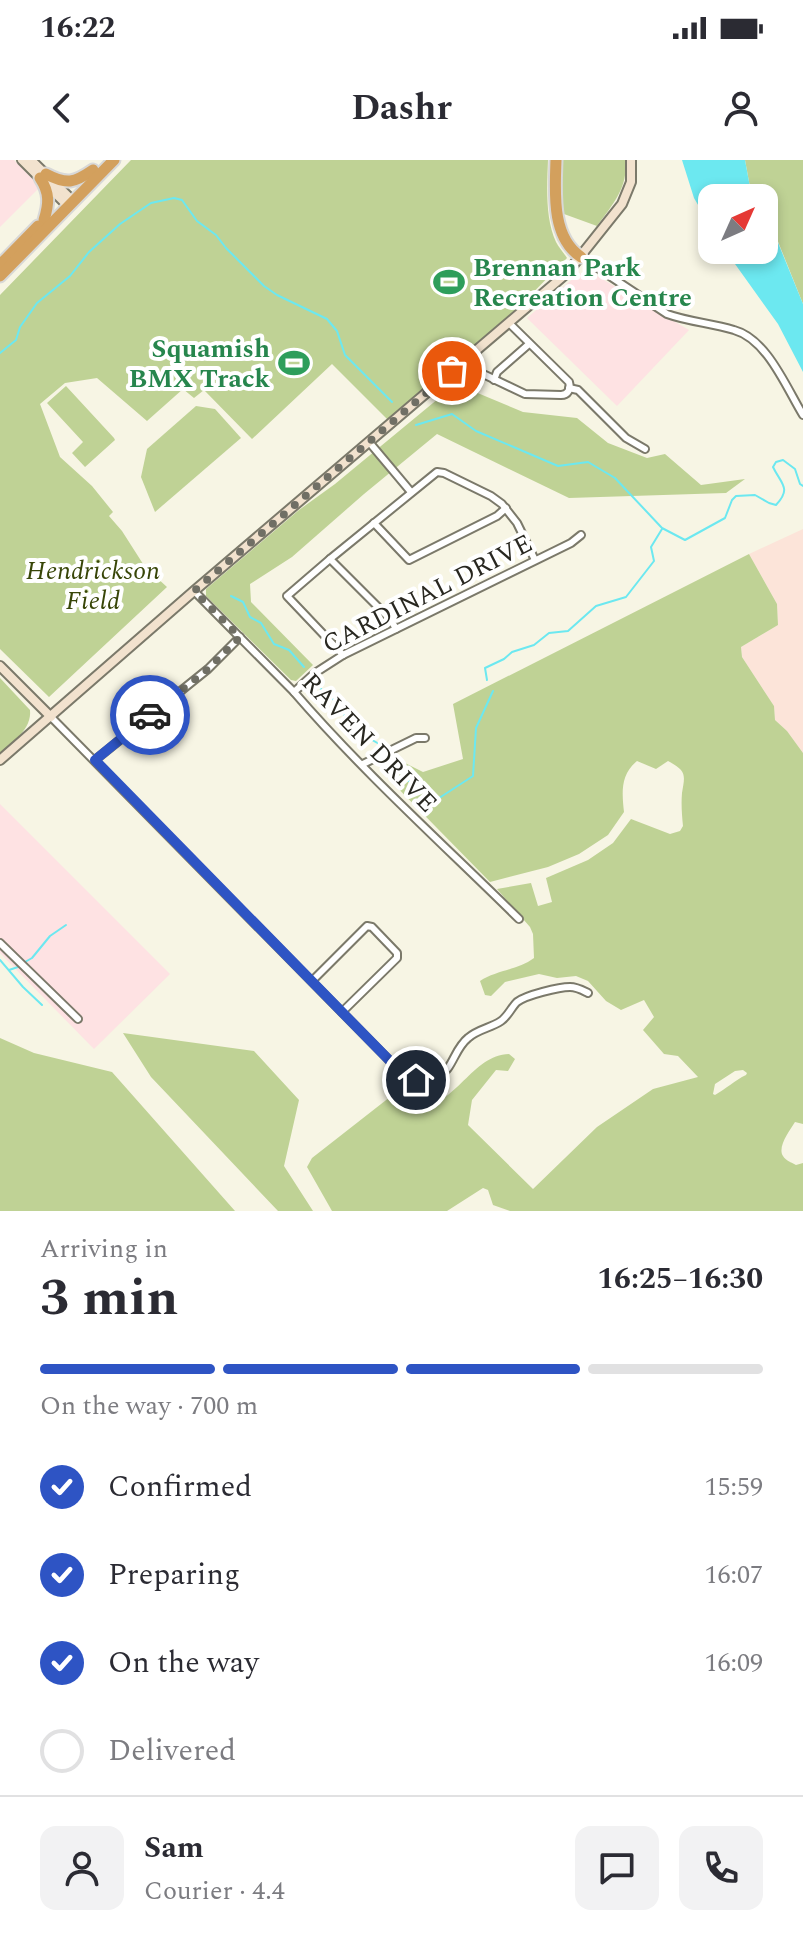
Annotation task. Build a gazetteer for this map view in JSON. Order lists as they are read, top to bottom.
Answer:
{
  "streets": {
    "street": ["CARDINAL DRIVE", "RAVEN DRIVE"]
  },
  "crossings": [
    ["CARDINAL DRIVE", "RAVEN DRIVE"]
  ],
  "parks": ["Hendrickson Field"],
  "places": {
    "sports": ["Brennan Park Recreation Centre", "Squamish BMX Track"]
  },
  "north": "top right",
  "page": {
    "status": "16:22",
    "header": "Dashr",
    "heading": ["3 min", "Arriving in", "16:25–16:30"],
    "panel": ["Sam", "Courier · 4.4"],
    "bar": "On the way · 700 m",
    "list": [
      ["Confirmed", "15:59"],
      ["Preparing", "16:07"],
      ["On the way", "16:09"],
      "Delivered"
    ]
  }
}
